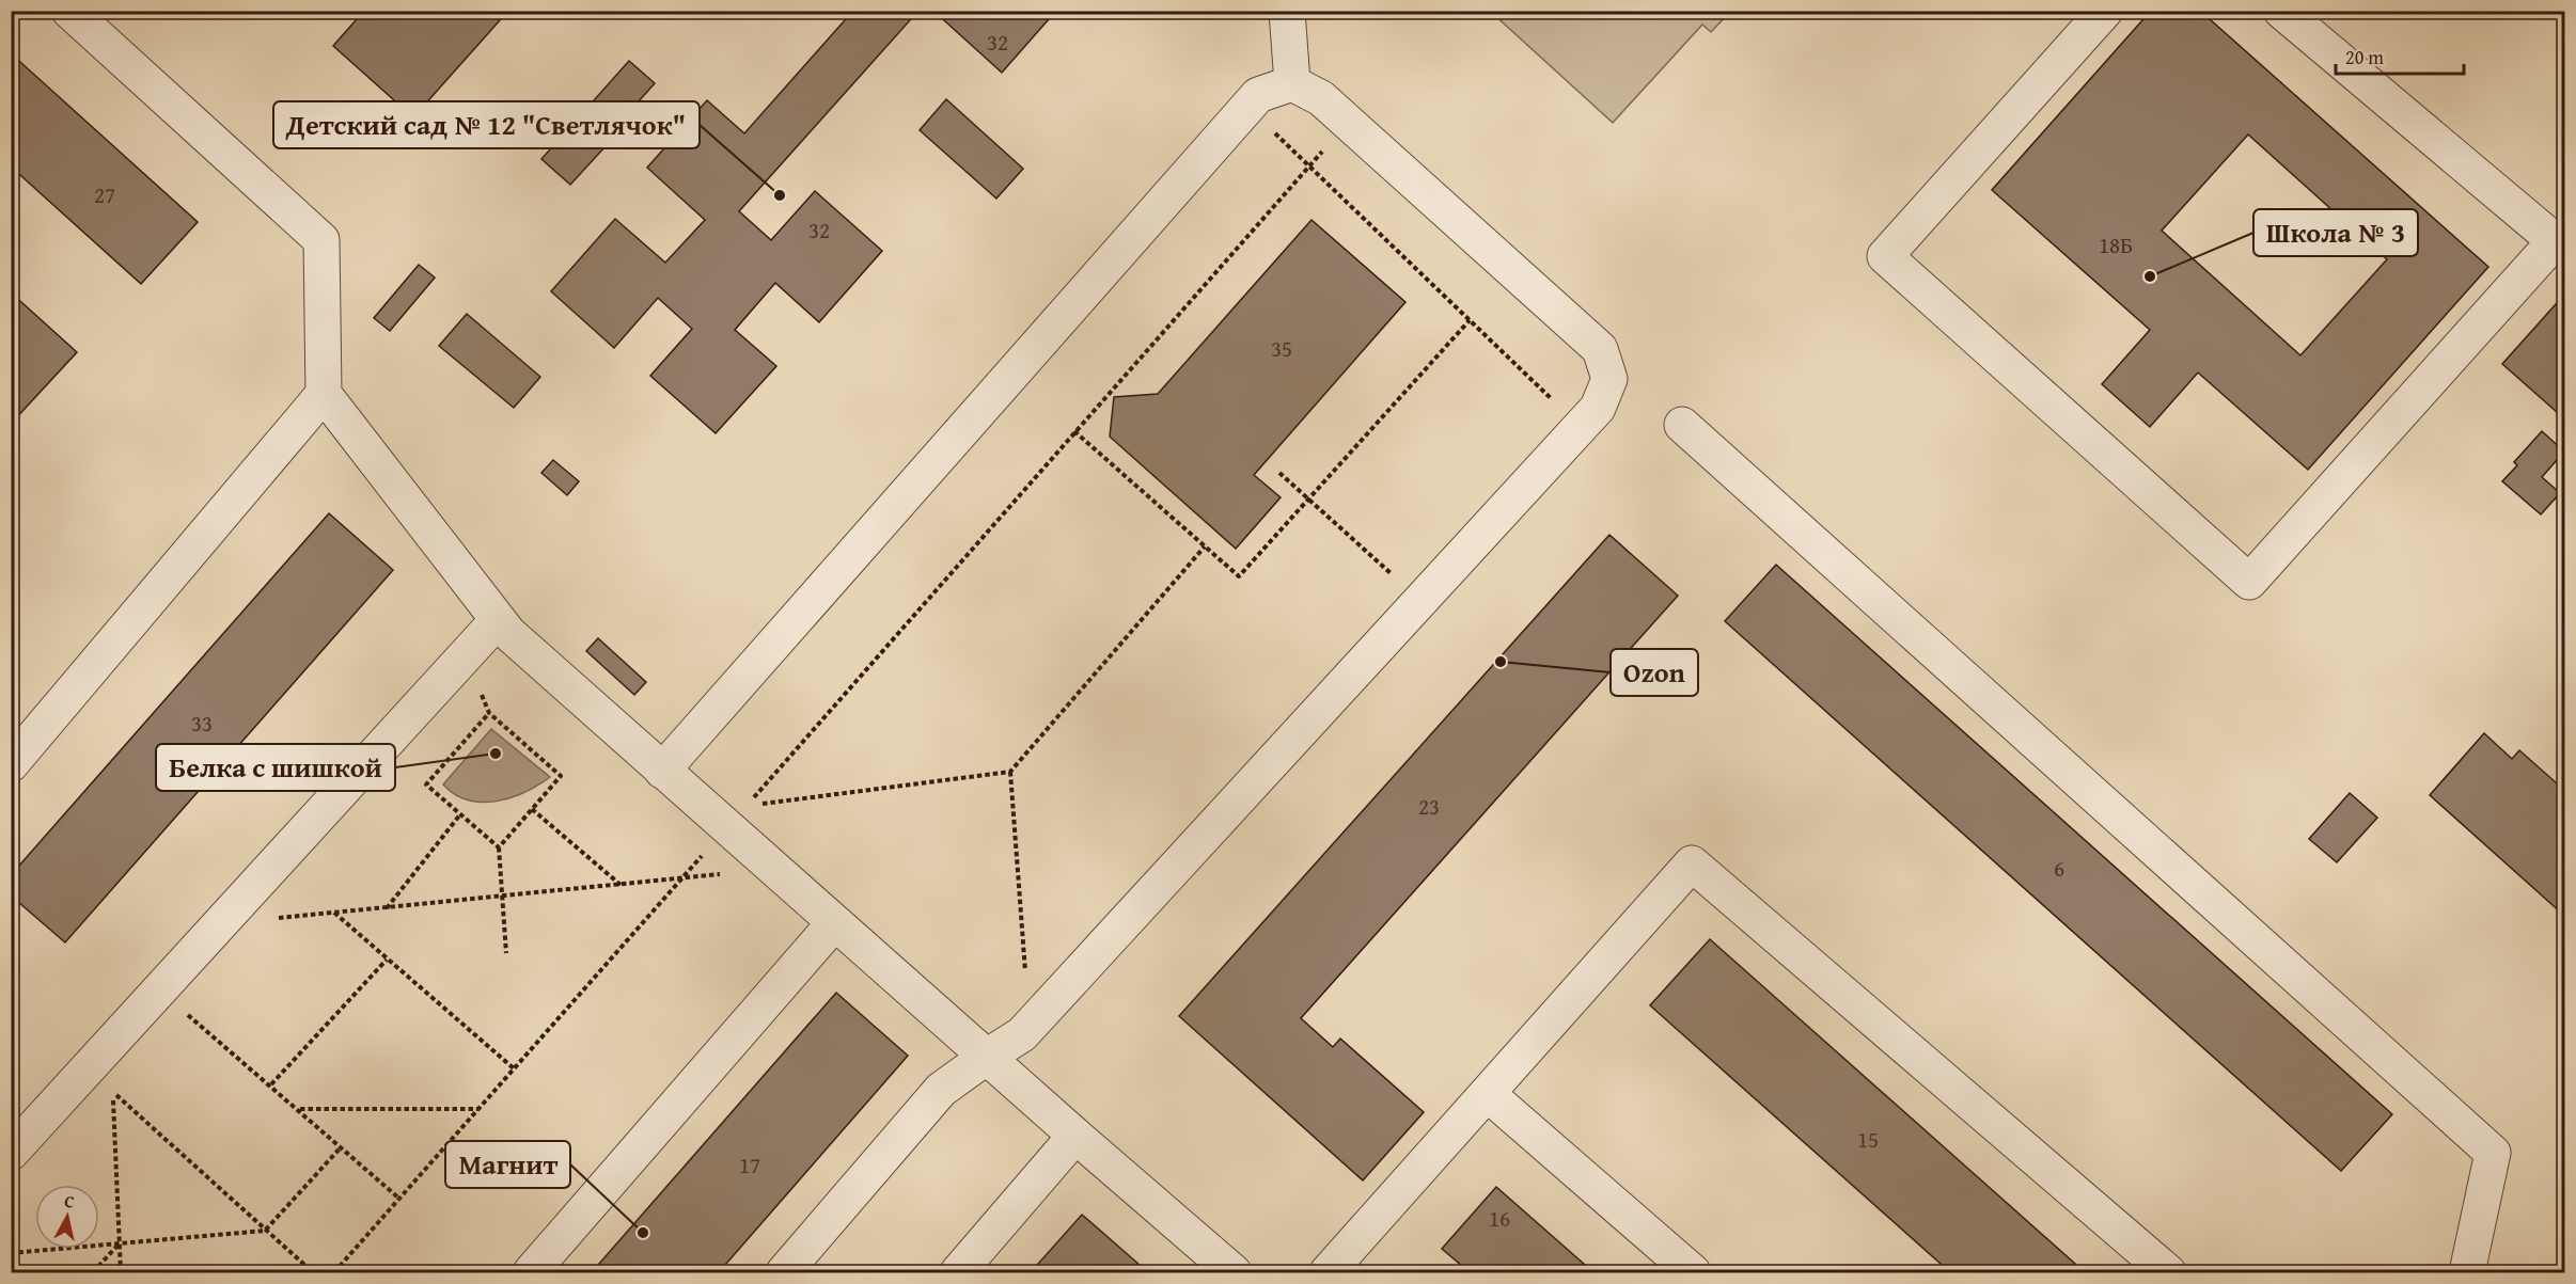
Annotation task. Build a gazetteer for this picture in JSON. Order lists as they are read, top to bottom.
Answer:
{
  "places": [
    "Детский сад № 12 \"Светлячок\"",
    "Школа № 3",
    "Ozon",
    "Белка с шишкой",
    "Магнит"
  ],
  "house_numbers": [
    "32",
    "27",
    "32",
    "18Б",
    "35",
    "33",
    "23",
    "6",
    "15",
    "17",
    "16"
  ],
  "scale_bar": "20 m",
  "north": "top"
}
